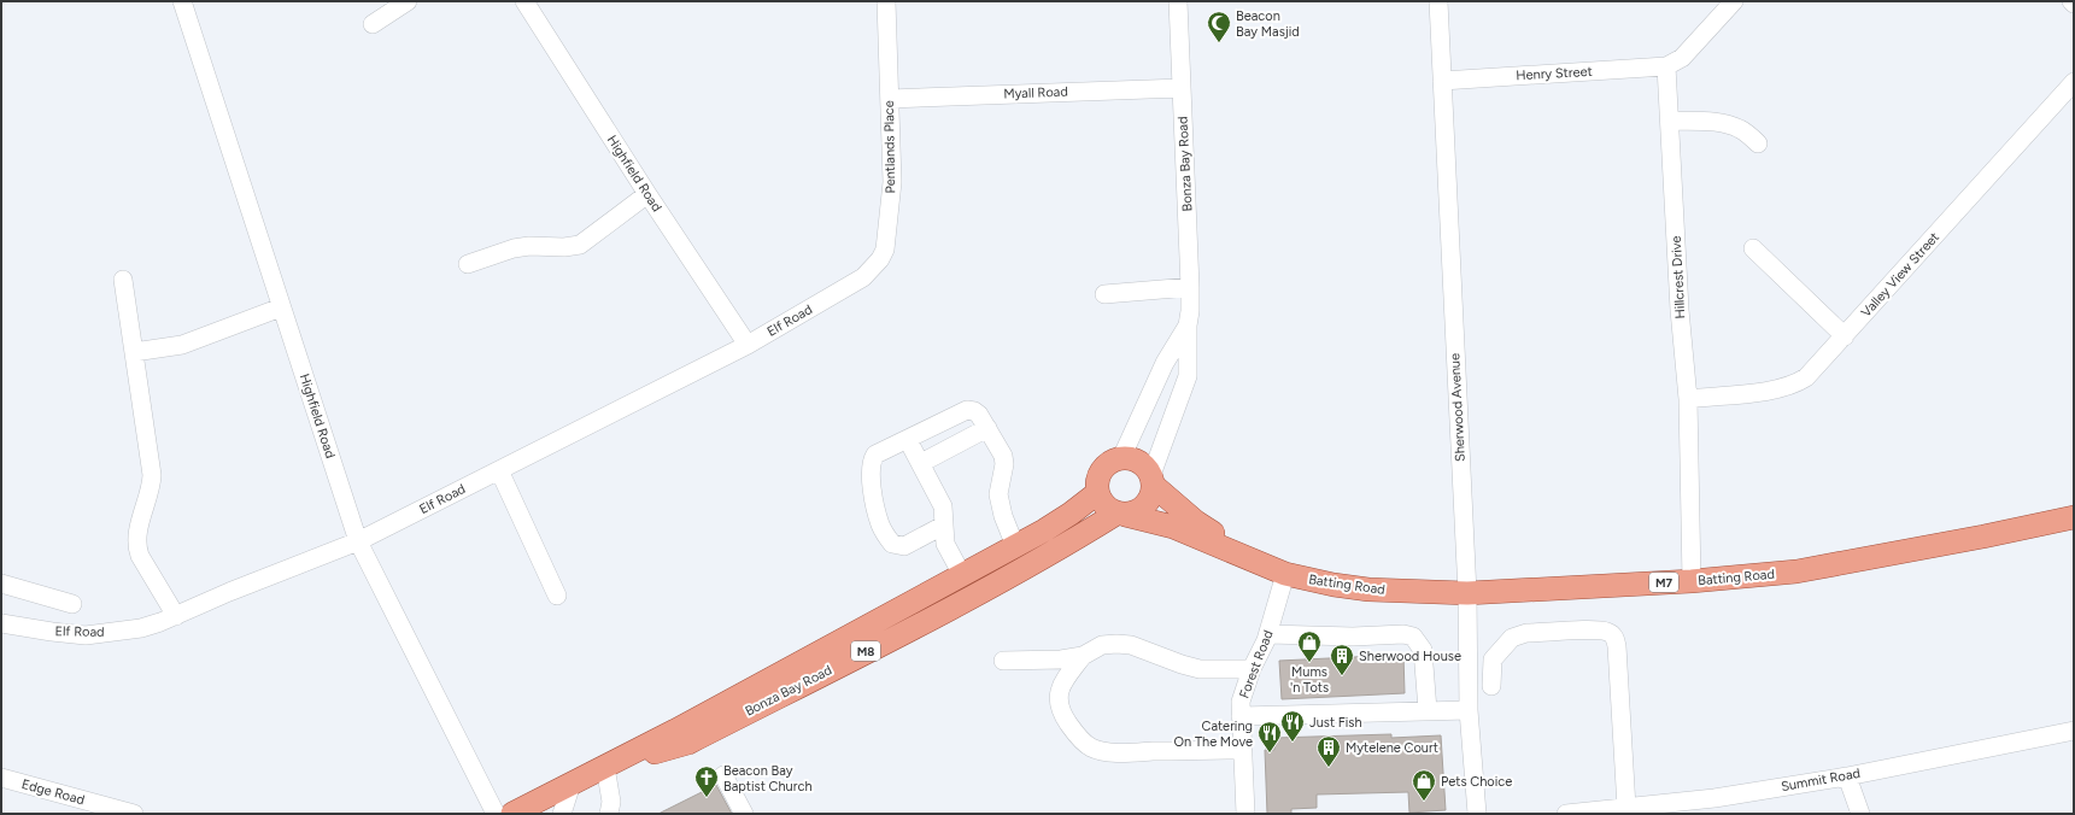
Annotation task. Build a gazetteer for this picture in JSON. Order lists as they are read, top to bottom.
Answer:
{
  "streets": {
    "main road": [
      "Bonza Bay Road",
      "Batting Road",
      "M7",
      "M8"
    ],
    "street": [
      "Henry Street",
      "Myall Road",
      "Pentlands Place",
      "Highfield Road",
      "Valley View Street",
      "Hillcrest Drive",
      "Elf Road",
      "Sherwood Avenue",
      "Forest Road",
      "Summit Road",
      "Edge Road"
    ]
  },
  "crossings": [
    ["Henry Street", "Hillcrest Drive"],
    ["Henry Street", "Sherwood Avenue"],
    ["Myall Road", "Pentlands Place"],
    ["Myall Road", "Bonza Bay Road"],
    ["Pentlands Place", "Elf Road"],
    ["Bonza Bay Road", "Batting Road"],
    ["Highfield Road", "Elf Road"],
    ["Valley View Street", "Hillcrest Drive"],
    ["Hillcrest Drive", "Batting Road"],
    ["Sherwood Avenue", "Batting Road"],
    ["Batting Road", "Forest Road"]
  ],
  "places": {
    "mosque": ["Beacon Bay Masjid"],
    "shop": ["Mums 'n Tots", "Pets Choice"],
    "building": ["Sherwood House", "Mytelene Court"],
    "restaurant": ["Just Fish", "Catering On The Move"],
    "church": ["Beacon Bay Baptist Church"]
  }
}
